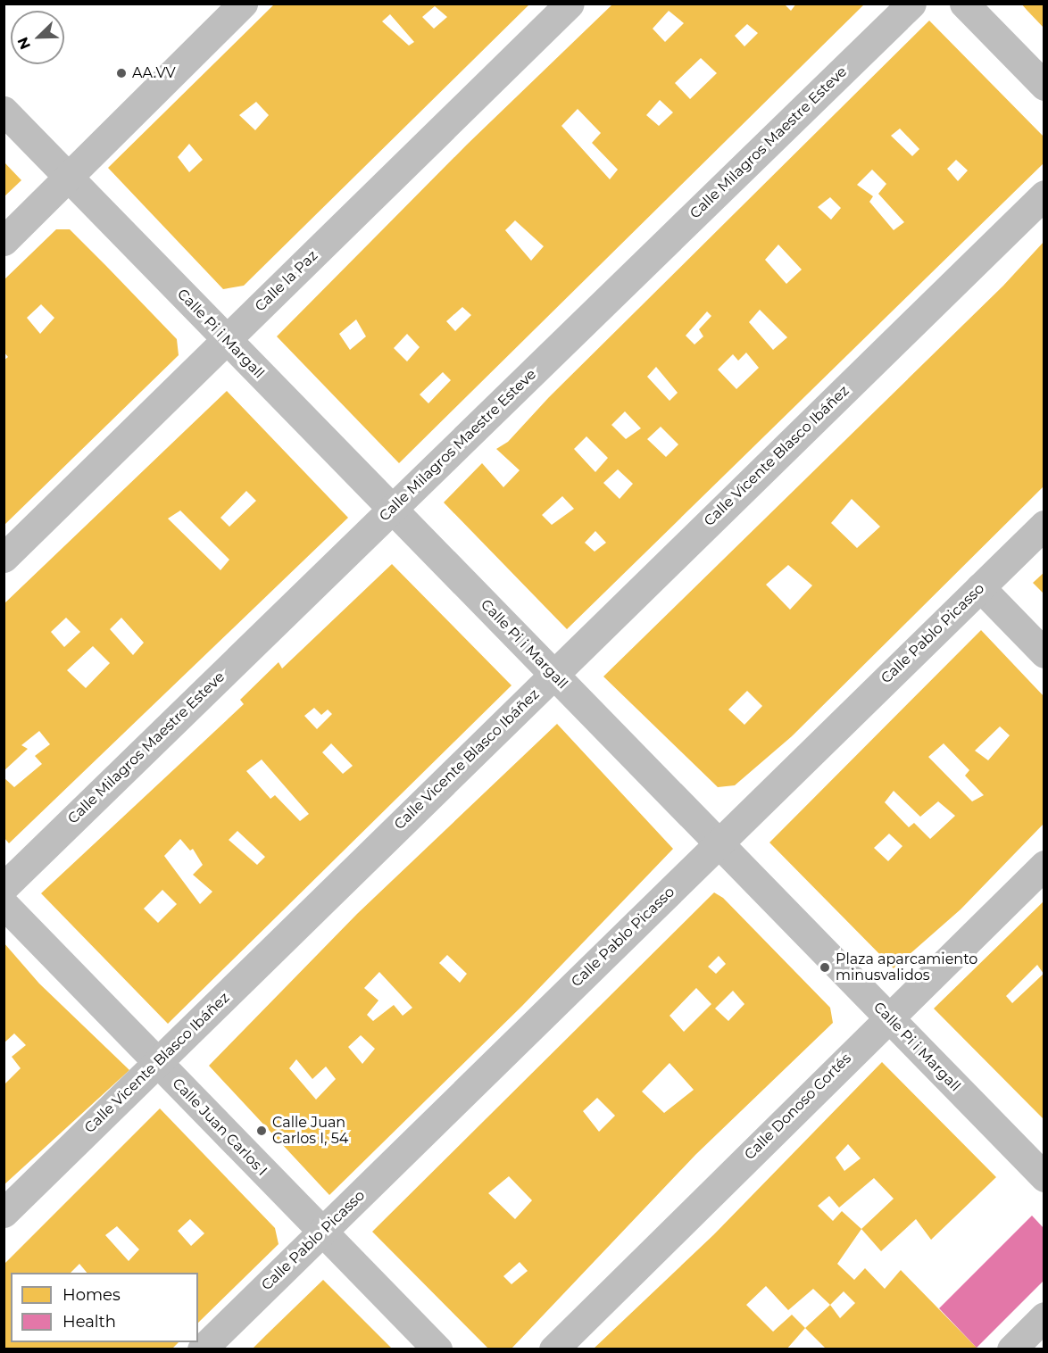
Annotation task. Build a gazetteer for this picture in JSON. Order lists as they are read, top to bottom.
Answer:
{
  "streets": {
    "street": [
      "Calle Milagros Maestre Esteve",
      "Calle la Paz",
      "Calle Pi i Margall",
      "Calle Vicente Blasco Ibáñez",
      "Calle Pablo Picasso",
      "Calle Donoso Cortés",
      "Calle Juan Carlos I"
    ]
  },
  "crossings": [
    ["Calle Milagros Maestre Esteve", "Calle Pi i Margall"],
    ["Calle la Paz", "Calle Pi i Margall"],
    ["Calle Pi i Margall", "Calle Vicente Blasco Ibáñez"],
    ["Calle Pi i Margall", "Calle Pablo Picasso"],
    ["Calle Pi i Margall", "Calle Donoso Cortés"],
    ["Calle Vicente Blasco Ibáñez", "Calle Juan Carlos I"],
    ["Calle Pablo Picasso", "Calle Juan Carlos I"]
  ],
  "places": ["AA.VV", "Plaza aparcamiento minusvalidos", "Calle Juan Carlos I, 54"],
  "legend": ["Homes", "Health"],
  "north": "bottom left"
}
